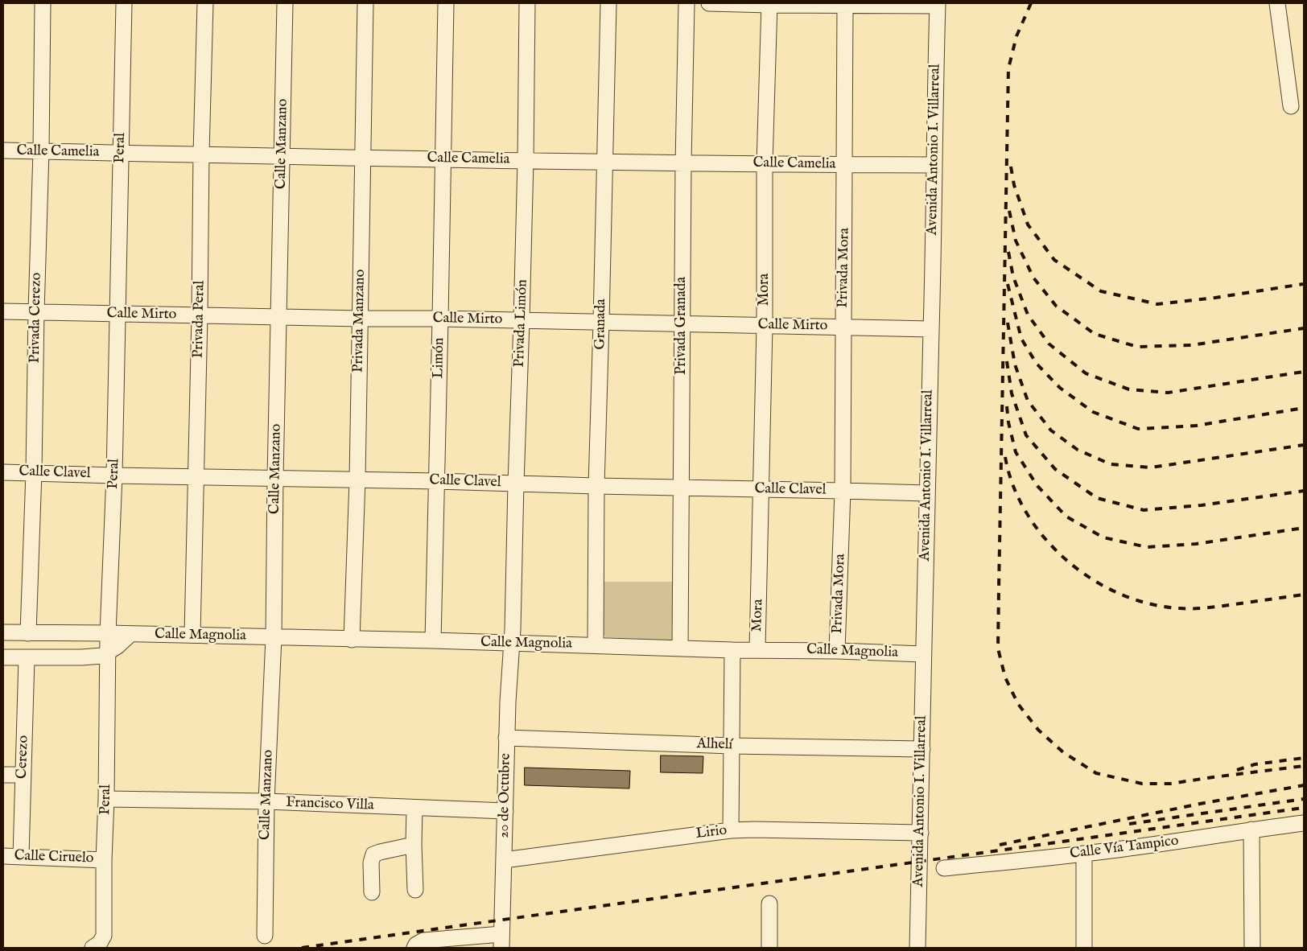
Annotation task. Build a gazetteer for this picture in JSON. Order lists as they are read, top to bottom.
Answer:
{
  "streets": {
    "street": [
      "Calle Manzano",
      "Peral",
      "Avenida Antonio I. Villarreal",
      "Calle Camelia",
      "Privada Mora",
      "Mora",
      "Calle Mirto",
      "Privada Cerezo",
      "Privada Peral",
      "Privada Manzano",
      "Privada Limón",
      "Granada",
      "Privada Granada",
      "Limón",
      "Calle Clavel",
      "Calle Magnolia",
      "Alhelí",
      "Cerezo",
      "20 de Octubre",
      "Francisco Villa",
      "Lirio",
      "Calle Vía Tampico",
      "Calle Ciruelo"
    ]
  },
  "crossings": [
    ["Calle Manzano", "Calle Camelia"],
    ["Calle Manzano", "Calle Mirto"],
    ["Calle Manzano", "Calle Clavel"],
    ["Calle Manzano", "Calle Magnolia"],
    ["Calle Manzano", "Francisco Villa"],
    ["Peral", "Calle Camelia"],
    ["Peral", "Calle Mirto"],
    ["Peral", "Calle Clavel"],
    ["Peral", "Calle Magnolia"],
    ["Peral", "Francisco Villa"],
    ["Peral", "Calle Ciruelo"],
    ["Avenida Antonio I. Villarreal", "Calle Camelia"],
    ["Avenida Antonio I. Villarreal", "Calle Mirto"],
    ["Avenida Antonio I. Villarreal", "Calle Clavel"],
    ["Avenida Antonio I. Villarreal", "Calle Magnolia"],
    ["Avenida Antonio I. Villarreal", "Alhelí"],
    ["Avenida Antonio I. Villarreal", "Lirio"],
    ["Calle Camelia", "Privada Mora"],
    ["Calle Camelia", "Mora"],
    ["Calle Camelia", "Privada Cerezo"],
    ["Calle Camelia", "Privada Peral"],
    ["Calle Camelia", "Privada Manzano"],
    ["Calle Camelia", "Privada Limón"],
    ["Calle Camelia", "Granada"],
    ["Calle Camelia", "Privada Granada"],
    ["Calle Camelia", "Limón"],
    ["Privada Mora", "Calle Mirto"],
    ["Privada Mora", "Calle Clavel"],
    ["Privada Mora", "Calle Magnolia"],
    ["Mora", "Calle Mirto"],
    ["Mora", "Calle Clavel"],
    ["Mora", "Calle Magnolia"],
    ["Calle Mirto", "Privada Cerezo"],
    ["Calle Mirto", "Privada Peral"],
    ["Calle Mirto", "Privada Manzano"],
    ["Calle Mirto", "Privada Limón"],
    ["Calle Mirto", "Granada"],
    ["Calle Mirto", "Privada Granada"],
    ["Calle Mirto", "Limón"],
    ["Privada Cerezo", "Calle Clavel"],
    ["Privada Cerezo", "Calle Magnolia"],
    ["Privada Peral", "Calle Clavel"],
    ["Privada Peral", "Calle Magnolia"],
    ["Privada Manzano", "Calle Clavel"],
    ["Privada Manzano", "Calle Magnolia"],
    ["Privada Limón", "Calle Clavel"],
    ["Privada Limón", "Calle Magnolia"],
    ["Privada Limón", "20 de Octubre"],
    ["Granada", "Calle Clavel"],
    ["Granada", "Calle Magnolia"],
    ["Privada Granada", "Calle Clavel"],
    ["Privada Granada", "Calle Magnolia"],
    ["Limón", "Calle Clavel"],
    ["Limón", "Calle Magnolia"],
    ["Calle Magnolia", "20 de Octubre"],
    ["Alhelí", "20 de Octubre"],
    ["Cerezo", "Calle Ciruelo"],
    ["20 de Octubre", "Francisco Villa"],
    ["20 de Octubre", "Lirio"]
  ]
}
